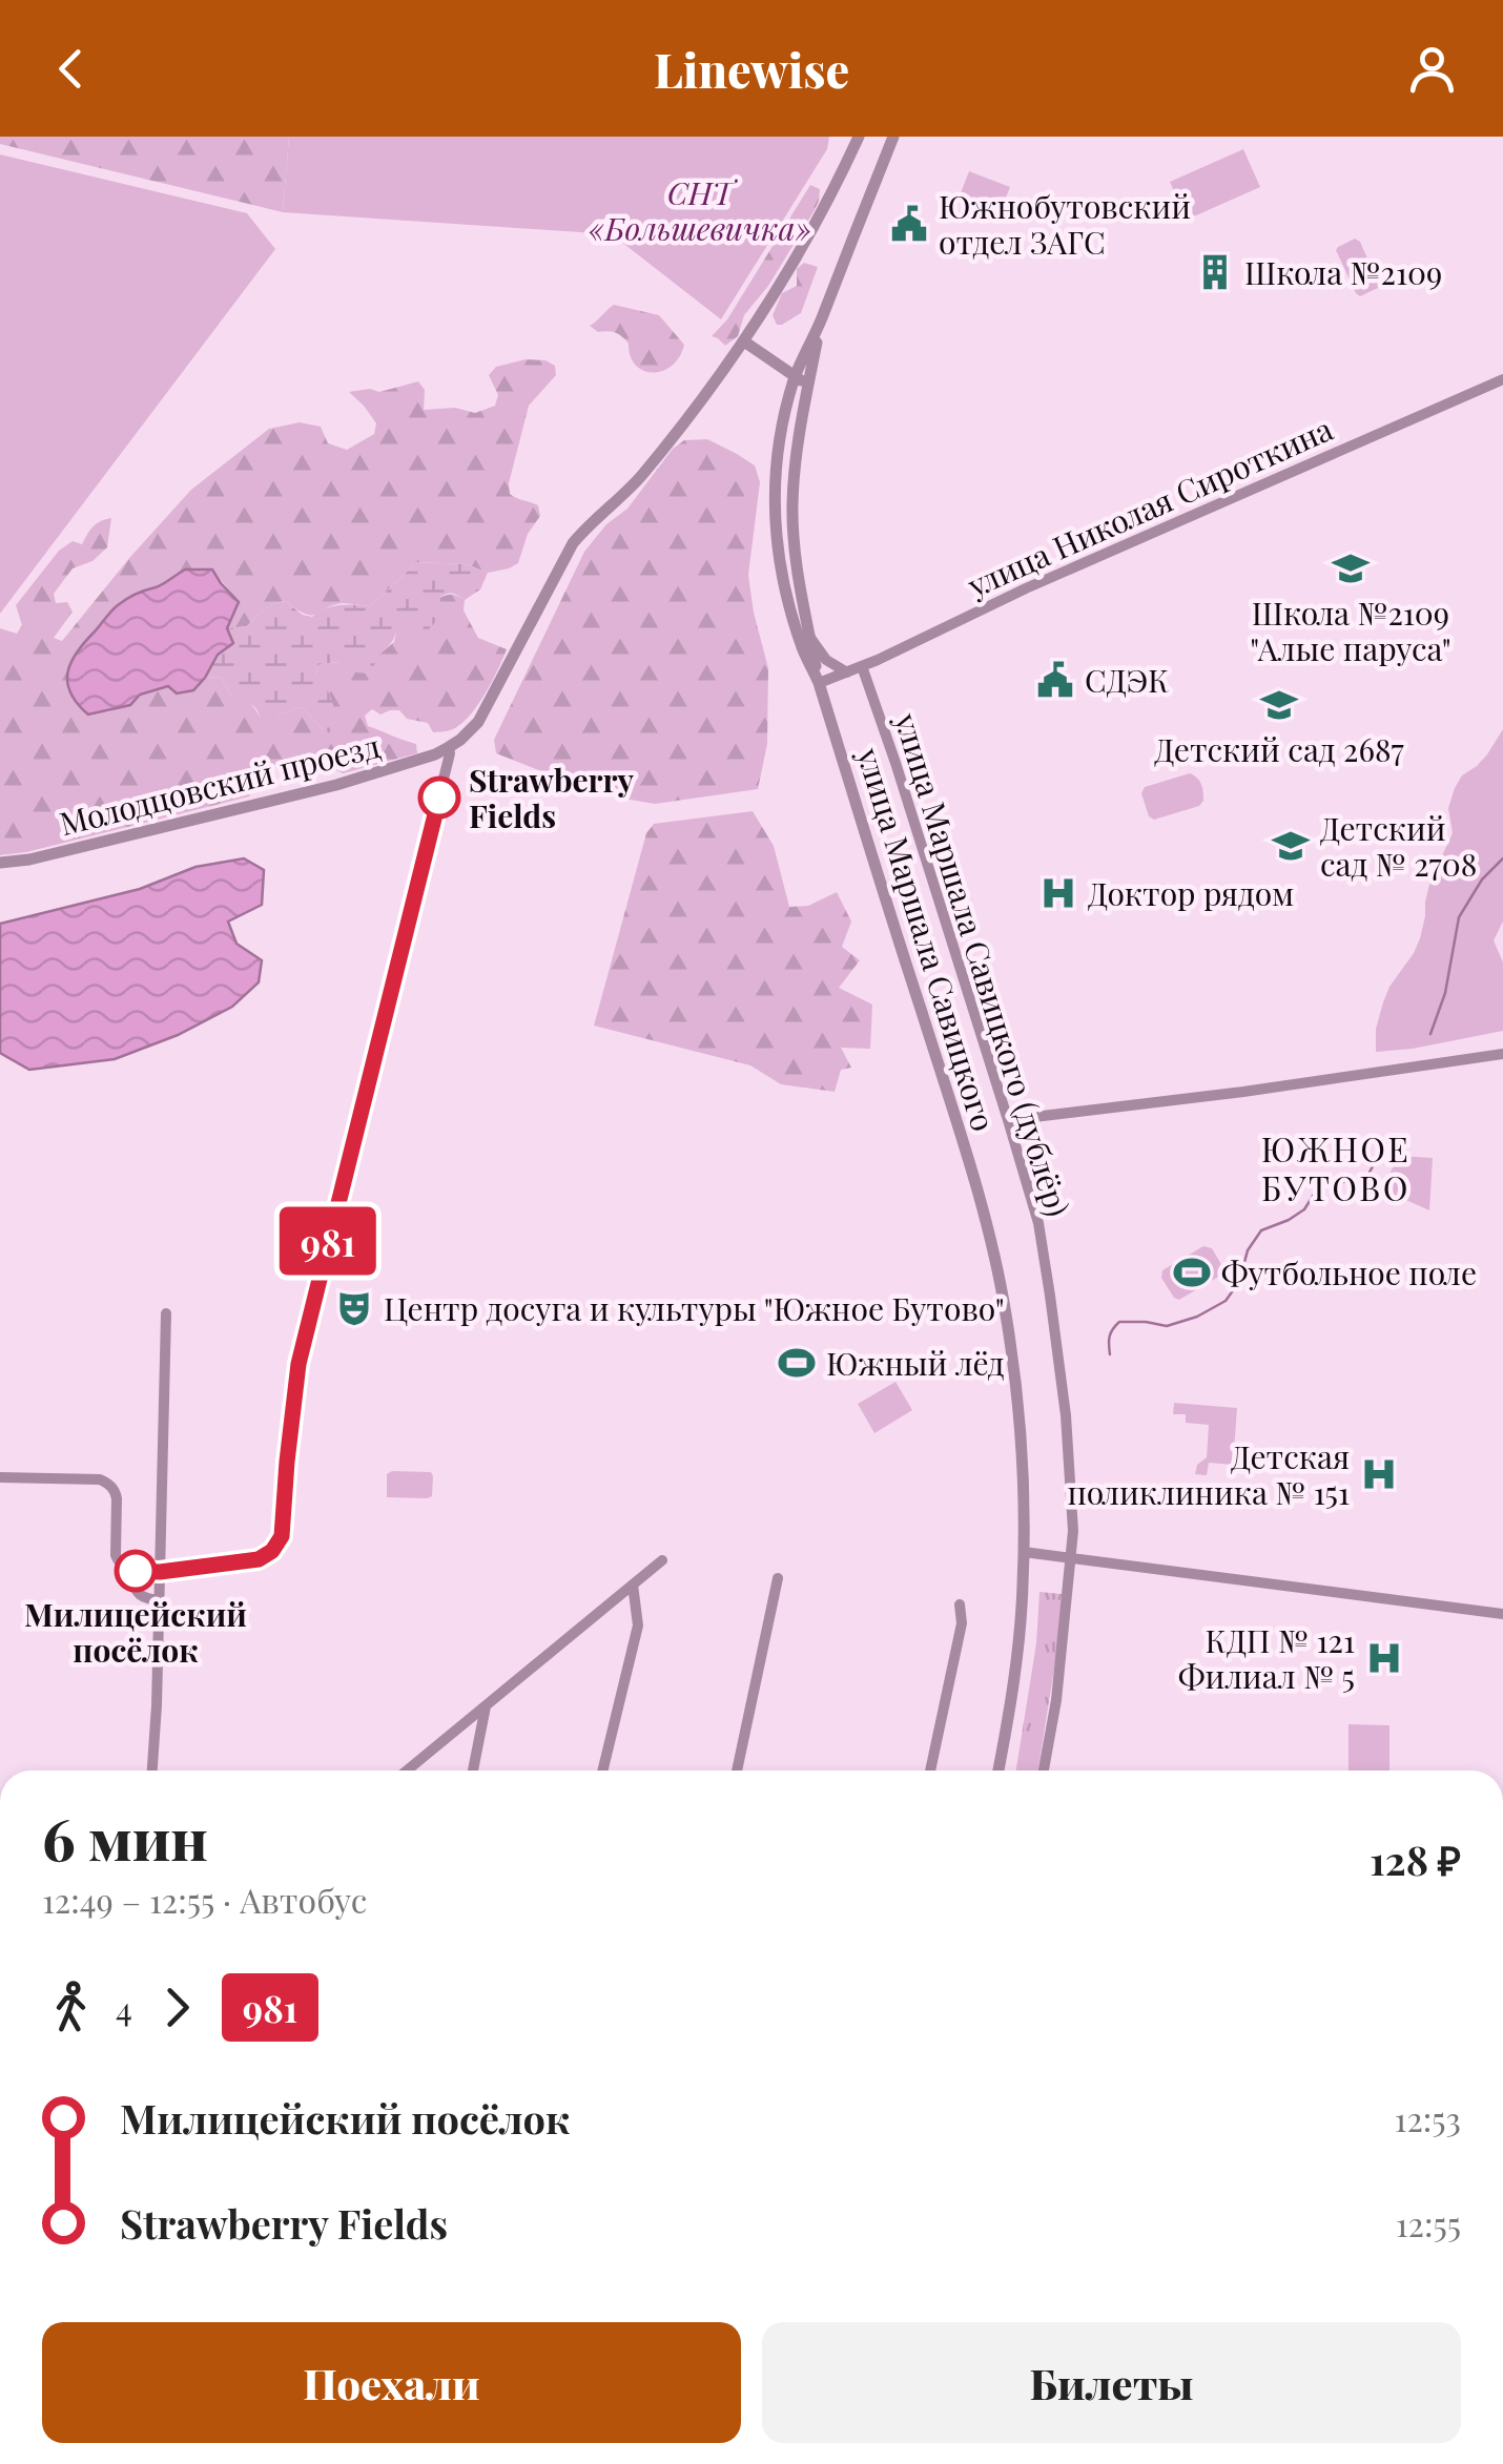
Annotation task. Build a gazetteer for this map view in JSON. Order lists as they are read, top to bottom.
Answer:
{
  "streets": {
    "street": [
      "улица Николая Сироткина",
      "Молодцовский проезд",
      "улица Маршала Савицкого",
      "улица Маршала Савицкого (дублёр)"
    ]
  },
  "crossings": [
    ["улица Николая Сироткина", "улица Маршала Савицкого"],
    ["улица Николая Сироткина", "улица Маршала Савицкого (дублёр)"]
  ],
  "districts": ["ЮЖНОЕ БУТОВО"],
  "parks": ["СНТ «Большевичка»"],
  "places": {
    "public building": ["Южнобутовский отдел ЗАГС", "СДЭК"],
    "building": ["Школа №2109"],
    "school or university": ["Школа №2109 \"Алые паруса\"", "Детский сад 2687", "Детский сад № 2708"],
    "other": ["Strawberry Fields", "Милицейский посёлок"],
    "hospital": ["Доктор рядом", "Детская поликлиника № 151", "КДП № 121 Филиал № 5"],
    "sports": ["Футбольное поле", "Южный лёд"],
    "theatre": ["Центр досуга и культуры \"Южное Бутово\""]
  },
  "lines": ["bus line 981"],
  "page": {
    "header": "Linewise",
    "on_map": "981",
    "heading": ["6 мин", "12:49 – 12:55 · Автобус", "128 ₽"],
    "legs": ["4", "981"],
    "list": [
      {
        "name": "Милицейский посёлок",
        "value": "12:53"
      },
      {
        "name": "Strawberry Fields",
        "value": "12:55"
      }
    ],
    "buttons": ["Поехали", "Билеты"]
  }
}
